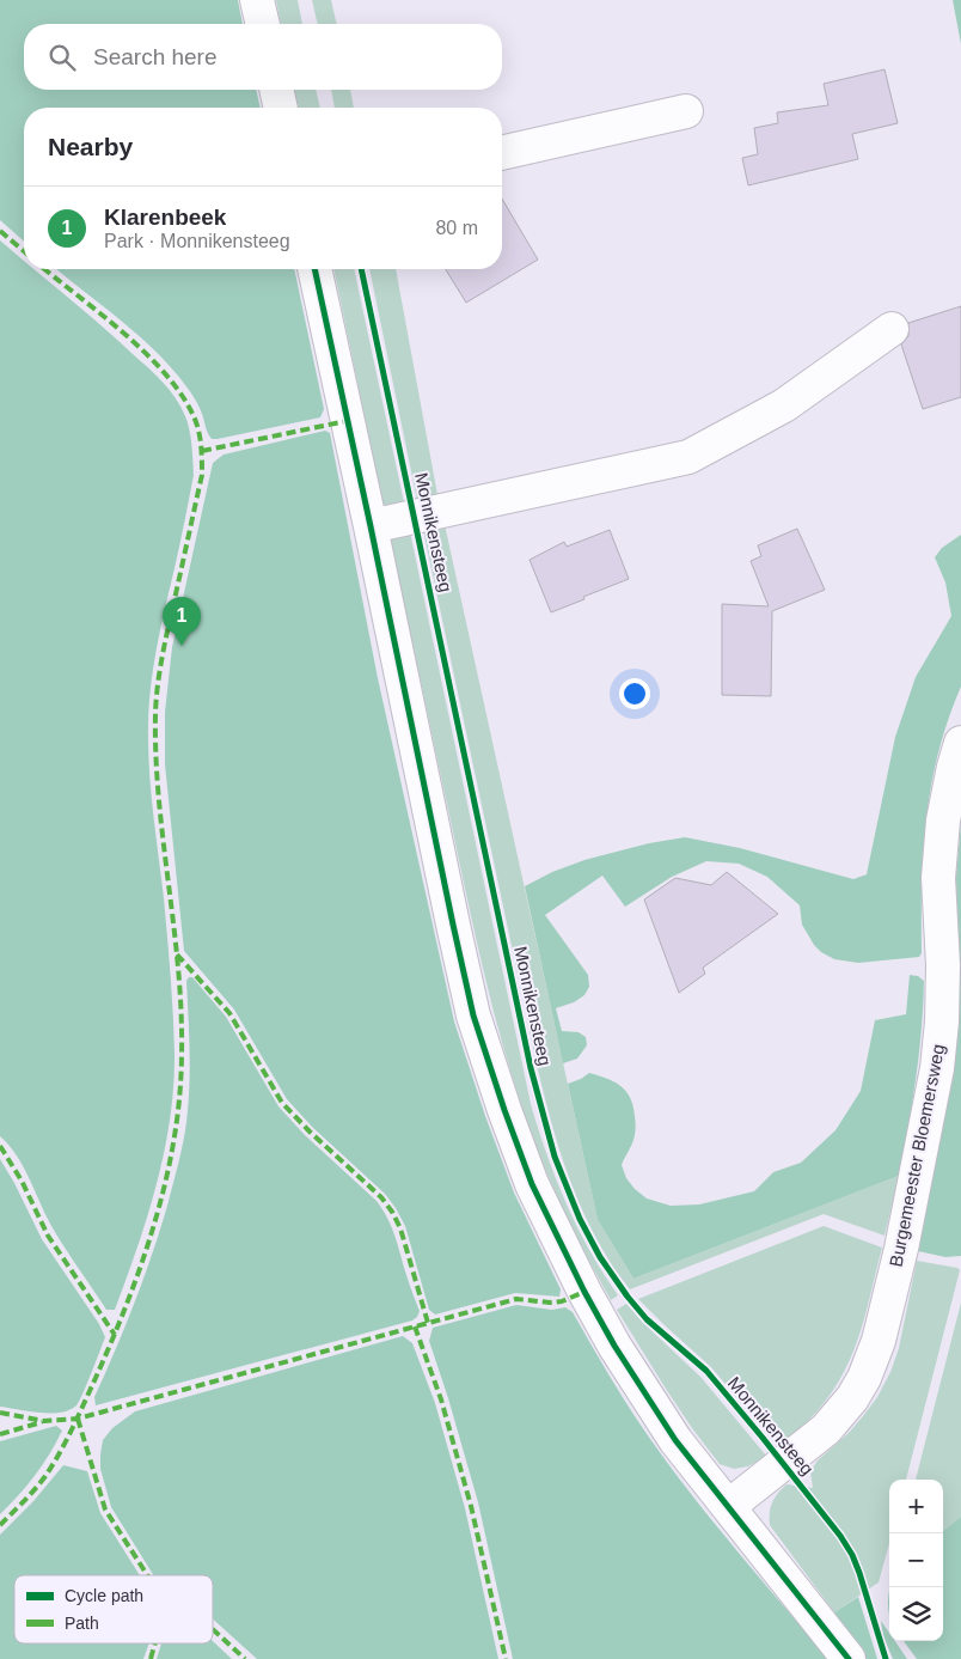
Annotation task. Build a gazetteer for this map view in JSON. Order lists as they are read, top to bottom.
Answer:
{
  "streets": {
    "street": ["Monnikensteeg", "Burgemeester Bloemersweg"]
  },
  "legend": ["Cycle path", "Path"],
  "page": {
    "search": "Search here",
    "heading": "Nearby",
    "list": [
      {
        "mark": "1",
        "name": "Klarenbeek",
        "note": "Park · Monnikensteeg",
        "value": "80 m"
      }
    ],
    "pins": "1",
    "map_buttons": ["+", "−"]
  }
}
